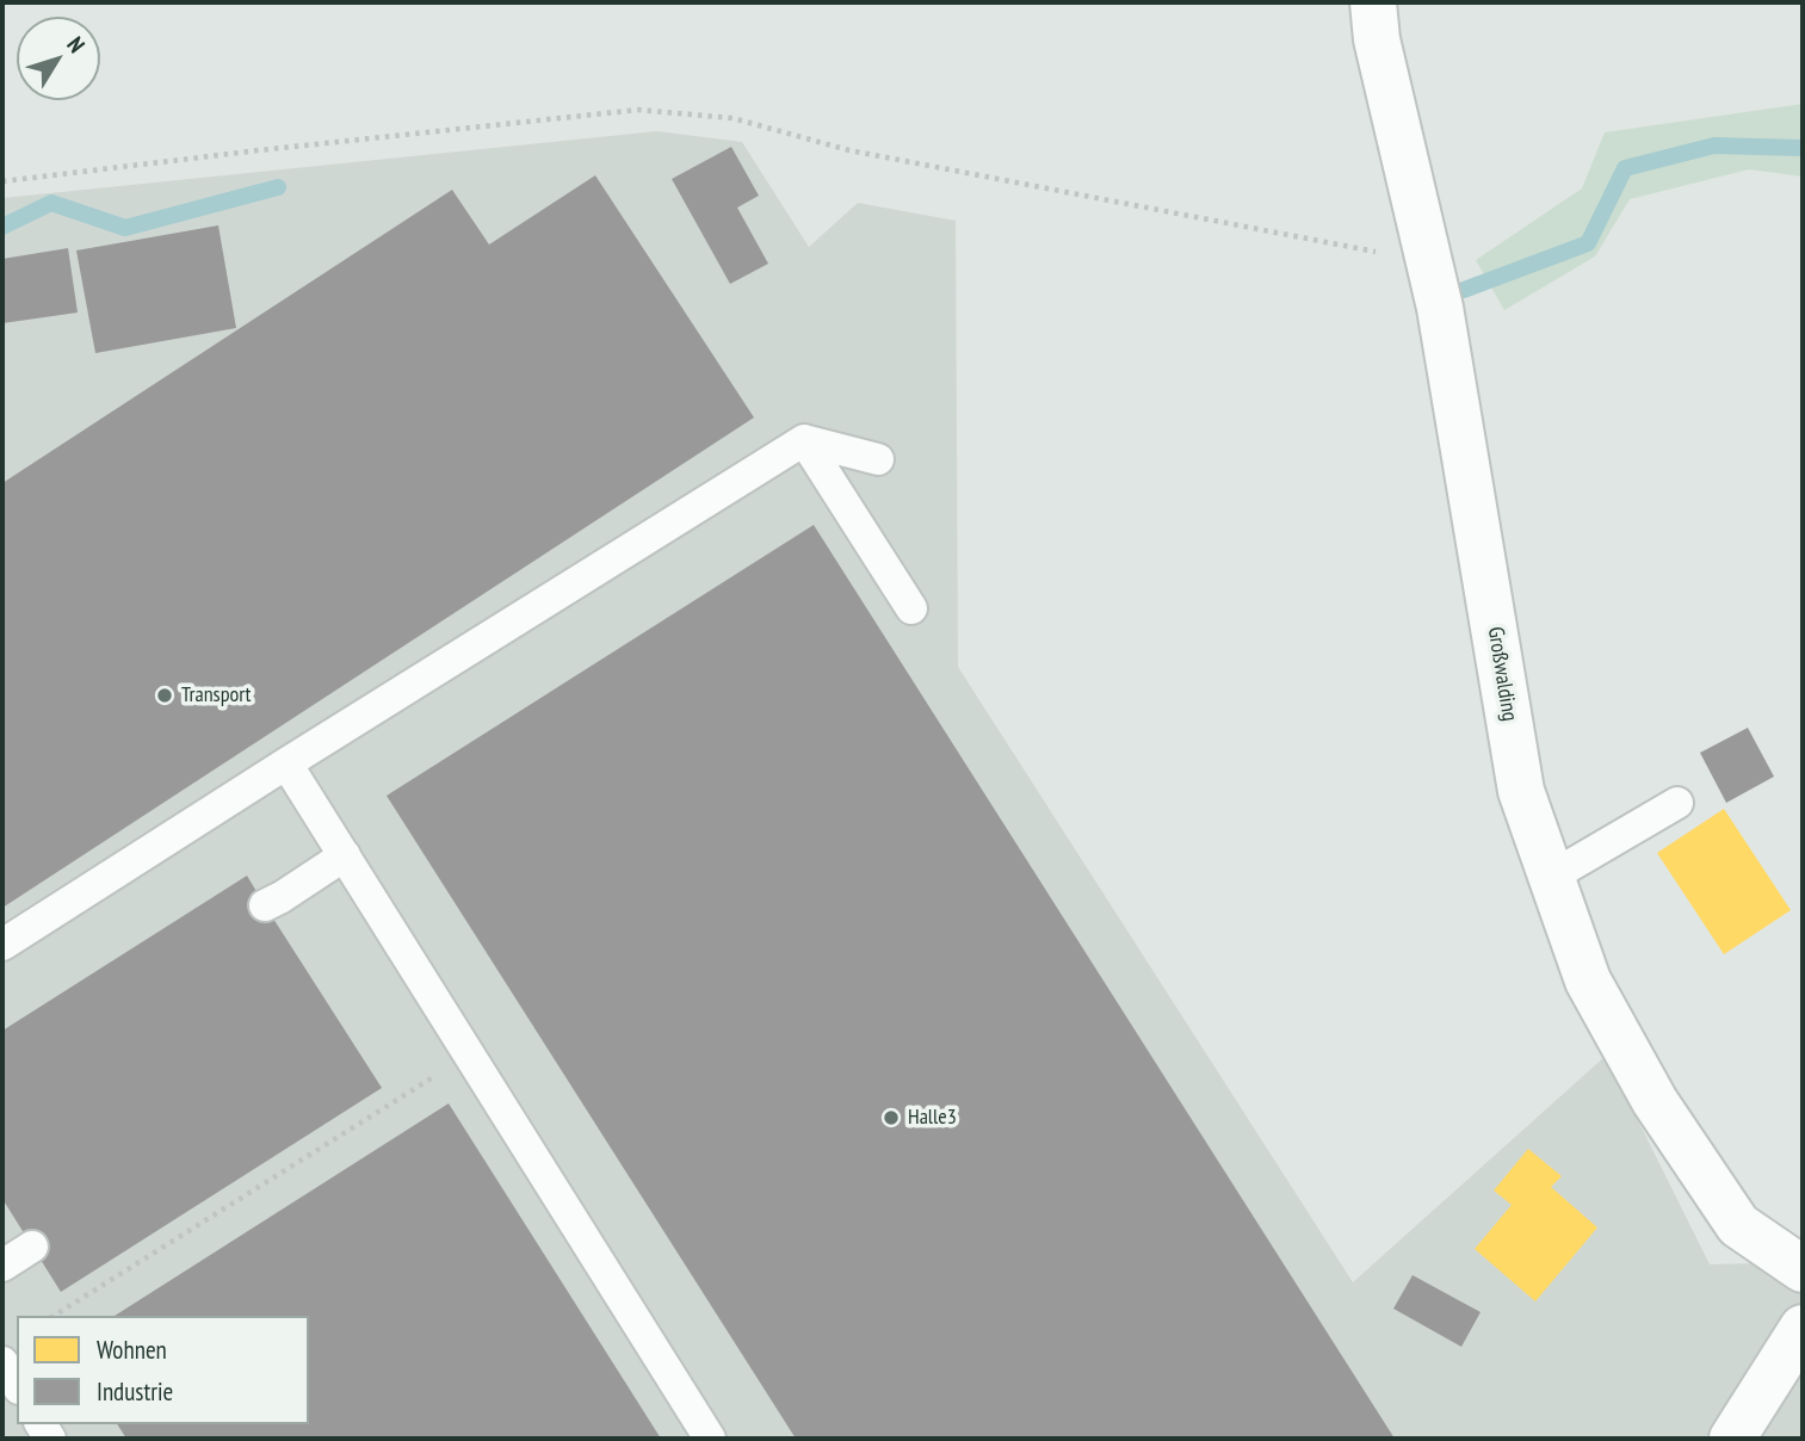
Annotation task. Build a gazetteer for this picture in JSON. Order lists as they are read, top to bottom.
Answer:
{
  "streets": {
    "street": ["Großwalding"]
  },
  "places": ["Transport", "Halle3"],
  "legend": ["Wohnen", "Industrie"],
  "north": "top right"
}
